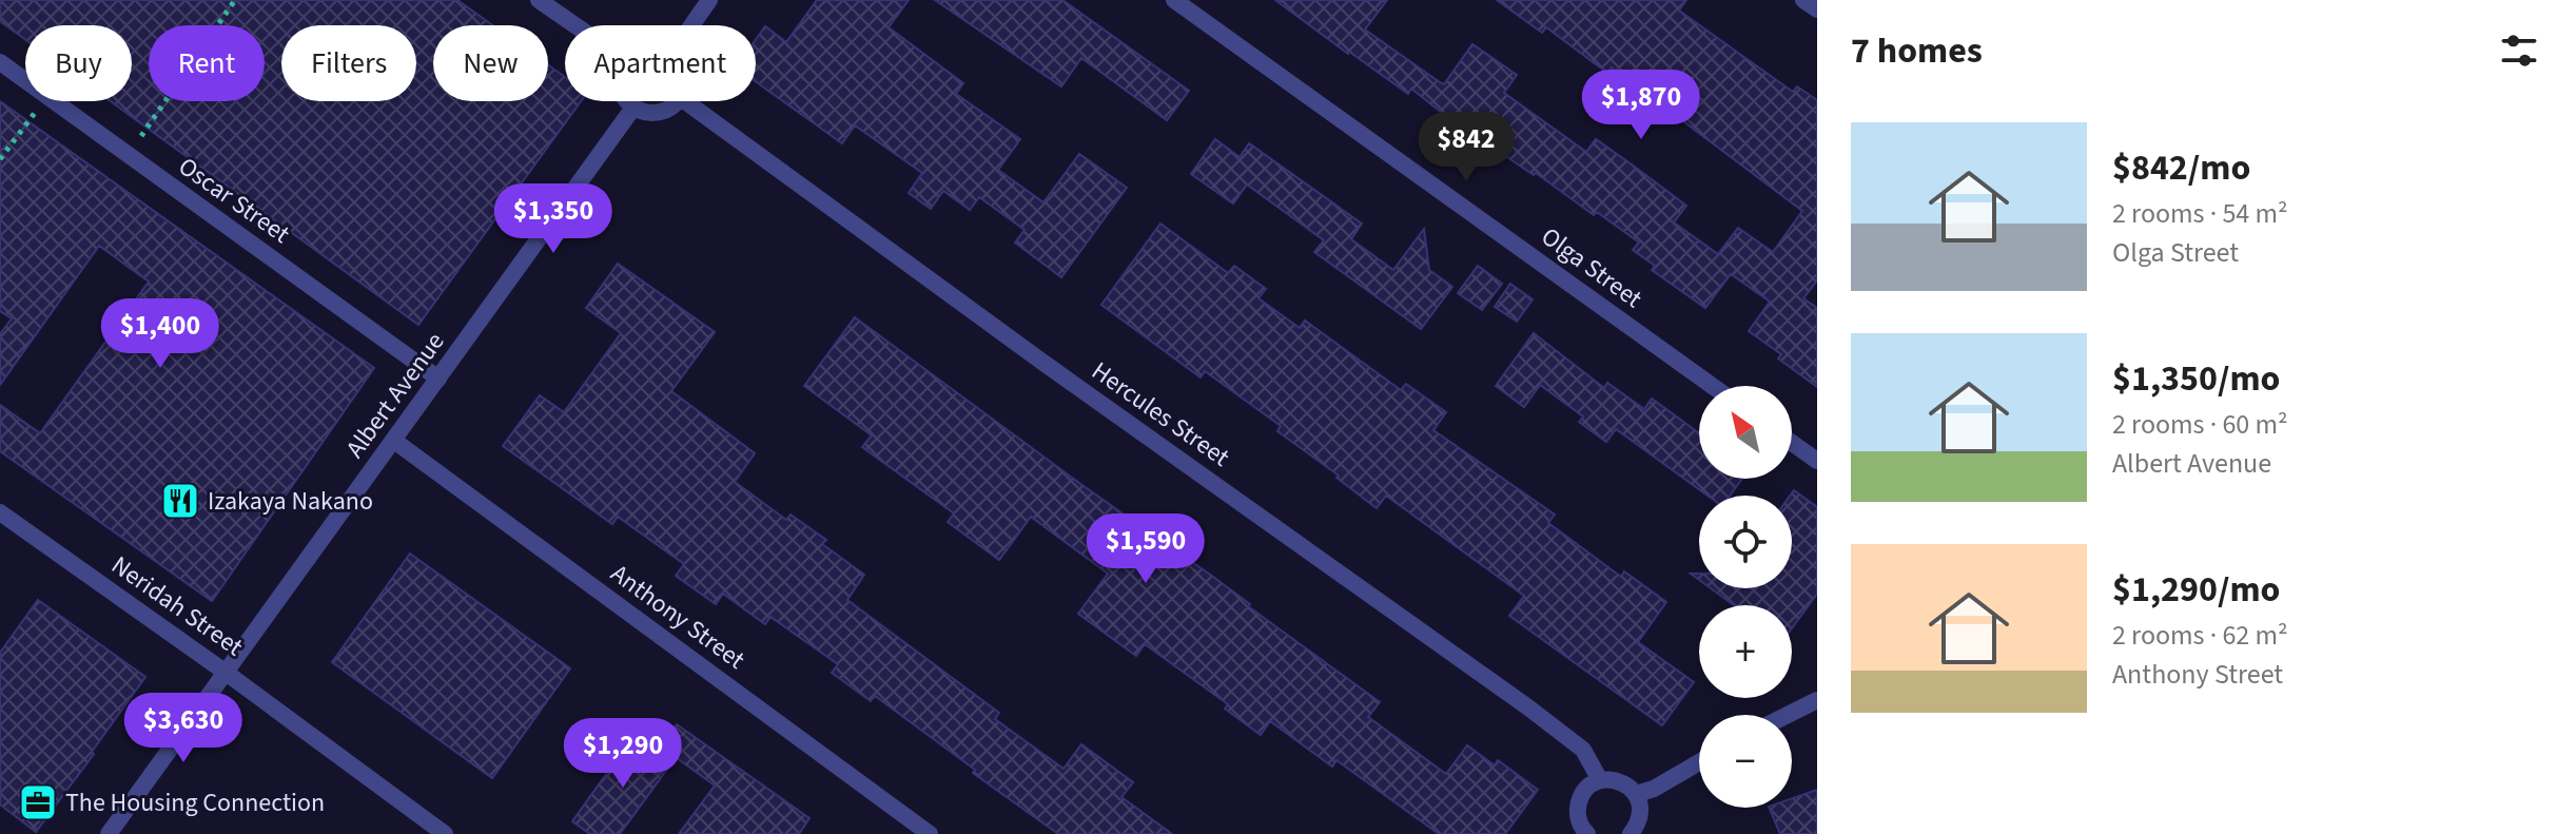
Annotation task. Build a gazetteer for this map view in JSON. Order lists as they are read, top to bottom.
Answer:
{
  "streets": {
    "street": [
      "Oscar Street",
      "Olga Street",
      "Albert Avenue",
      "Hercules Street",
      "Neridah Street",
      "Anthony Street"
    ]
  },
  "crossings": [
    ["Oscar Street", "Albert Avenue"],
    ["Albert Avenue", "Neridah Street"],
    ["Albert Avenue", "Anthony Street"]
  ],
  "places": {
    "restaurant": ["Izakaya Nakano"],
    "office": ["The Housing Connection"]
  },
  "north": "top left",
  "page": {
    "heading": "7 homes",
    "chip": [
      "Buy",
      "Rent",
      "Filters",
      "New",
      "Apartment"
    ],
    "price": [
      "$1,870",
      "$842",
      "$1,350",
      "$1,400",
      "$1,590",
      "$3,630",
      "$1,290"
    ],
    "list": [
      {
        "name": "$842/mo",
        "note": "2 rooms · 54 m² · Olga Street"
      },
      {
        "name": "$1,350/mo",
        "note": "2 rooms · 60 m² · Albert Avenue"
      },
      {
        "name": "$1,290/mo",
        "note": "2 rooms · 62 m² · Anthony Street"
      }
    ],
    "map_buttons": ["+", "−"]
  }
}
